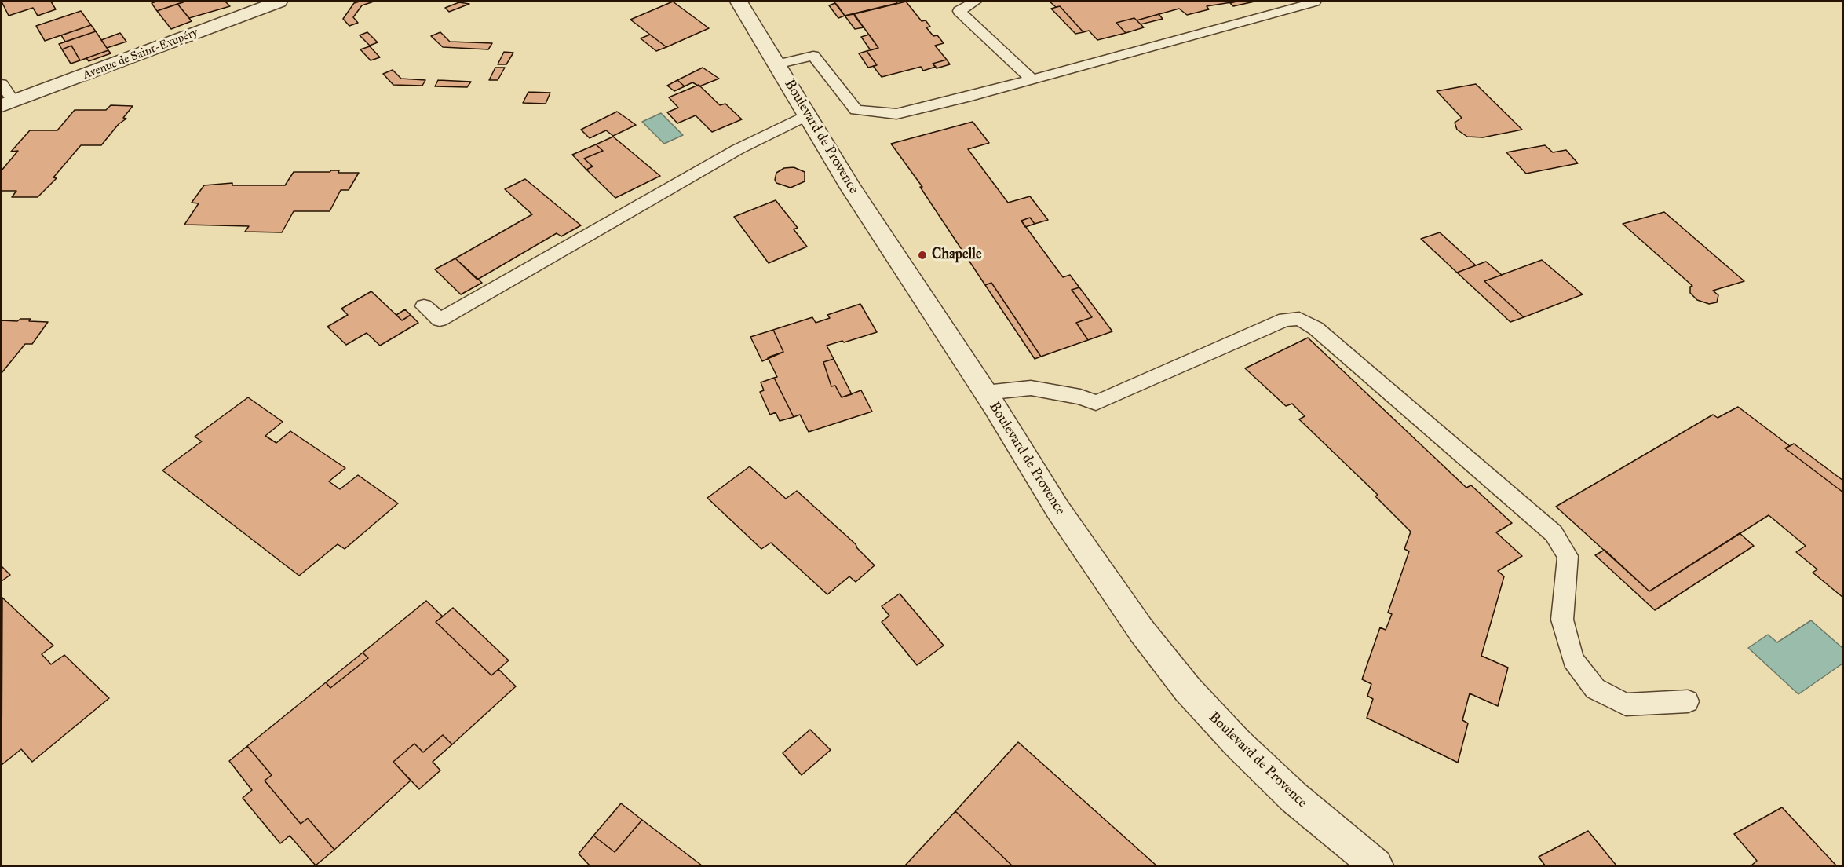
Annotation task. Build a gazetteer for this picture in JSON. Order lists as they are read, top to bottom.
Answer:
{
  "streets": {
    "street": ["Avenue de Saint-Exupéry", "Boulevard de Provence"]
  },
  "places": ["Chapelle"]
}
